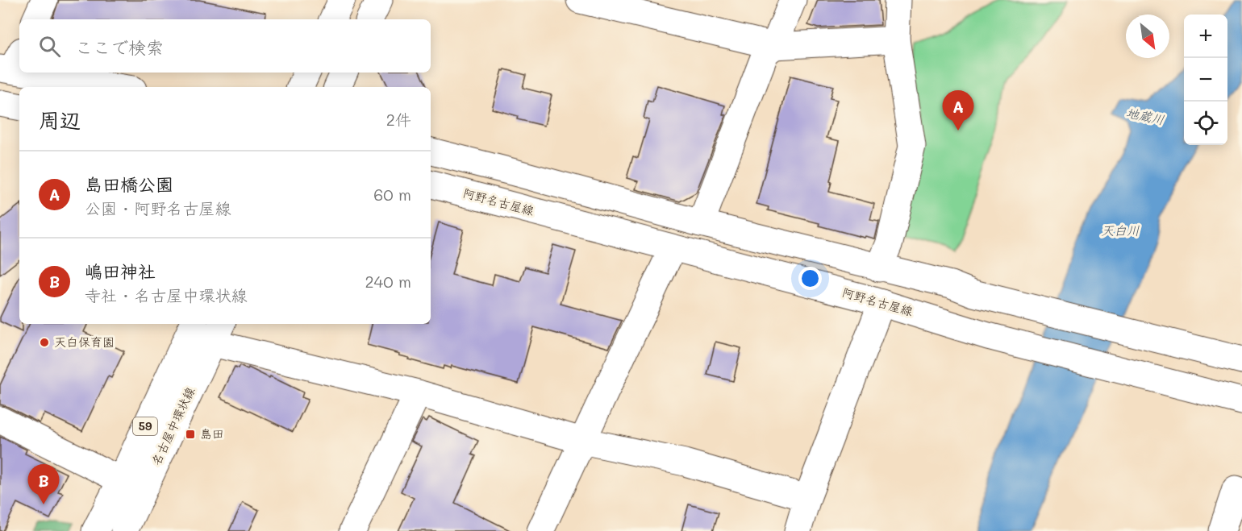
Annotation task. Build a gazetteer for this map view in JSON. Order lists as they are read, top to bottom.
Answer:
{
  "streets": {
    "main road": ["阿野名古屋線", "59", "名古屋中環状線"]
  },
  "water": ["地蔵川", "天白川"],
  "places": {
    "other": ["天白保育園"],
    "transit": ["島田"]
  },
  "north": "bottom right",
  "page": {
    "map_buttons": ["+", "−"],
    "search": "ここで検索",
    "heading": ["周辺", "2件"],
    "pins": ["A", "B"],
    "list": [
      {
        "mark": "A",
        "name": "島田橋公園",
        "note": "公園 · 阿野名古屋線",
        "value": "60 m"
      },
      {
        "mark": "B",
        "name": "嶋田神社",
        "note": "寺社 · 名古屋中環状線",
        "value": "240 m"
      }
    ]
  }
}
